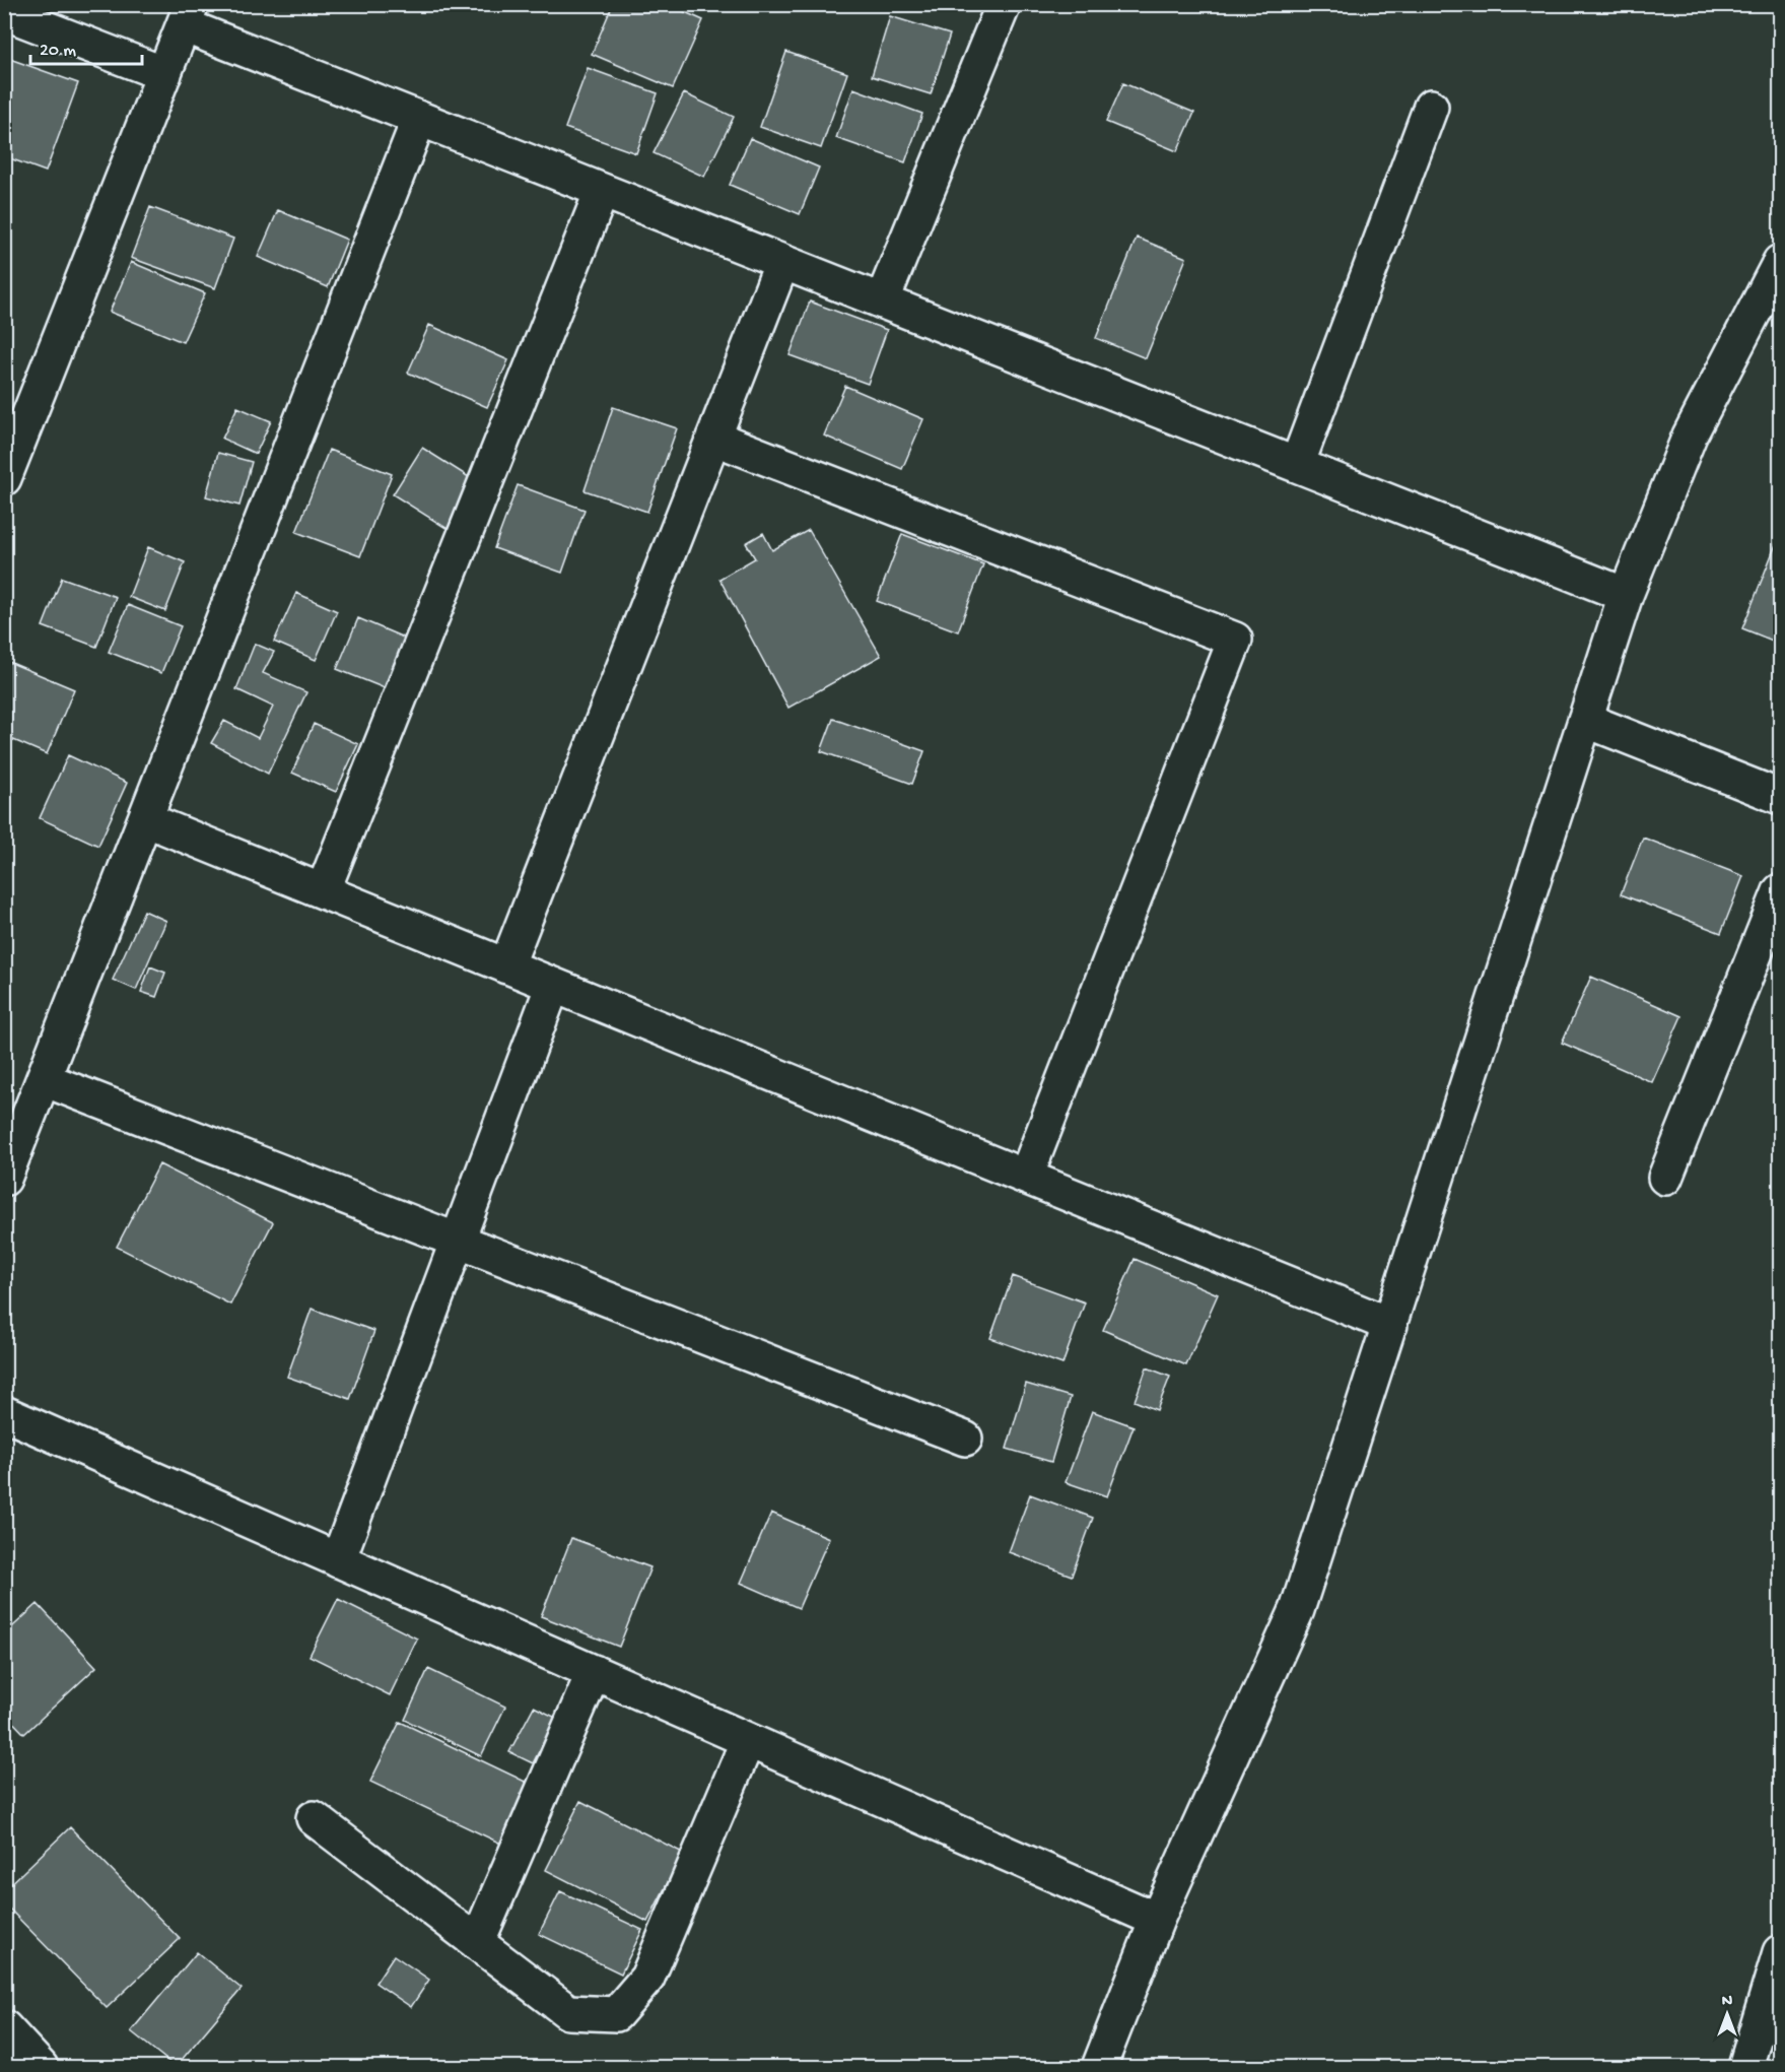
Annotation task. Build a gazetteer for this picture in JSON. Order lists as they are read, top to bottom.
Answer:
{
  "scale_bar": "20 m",
  "north": "top"
}
